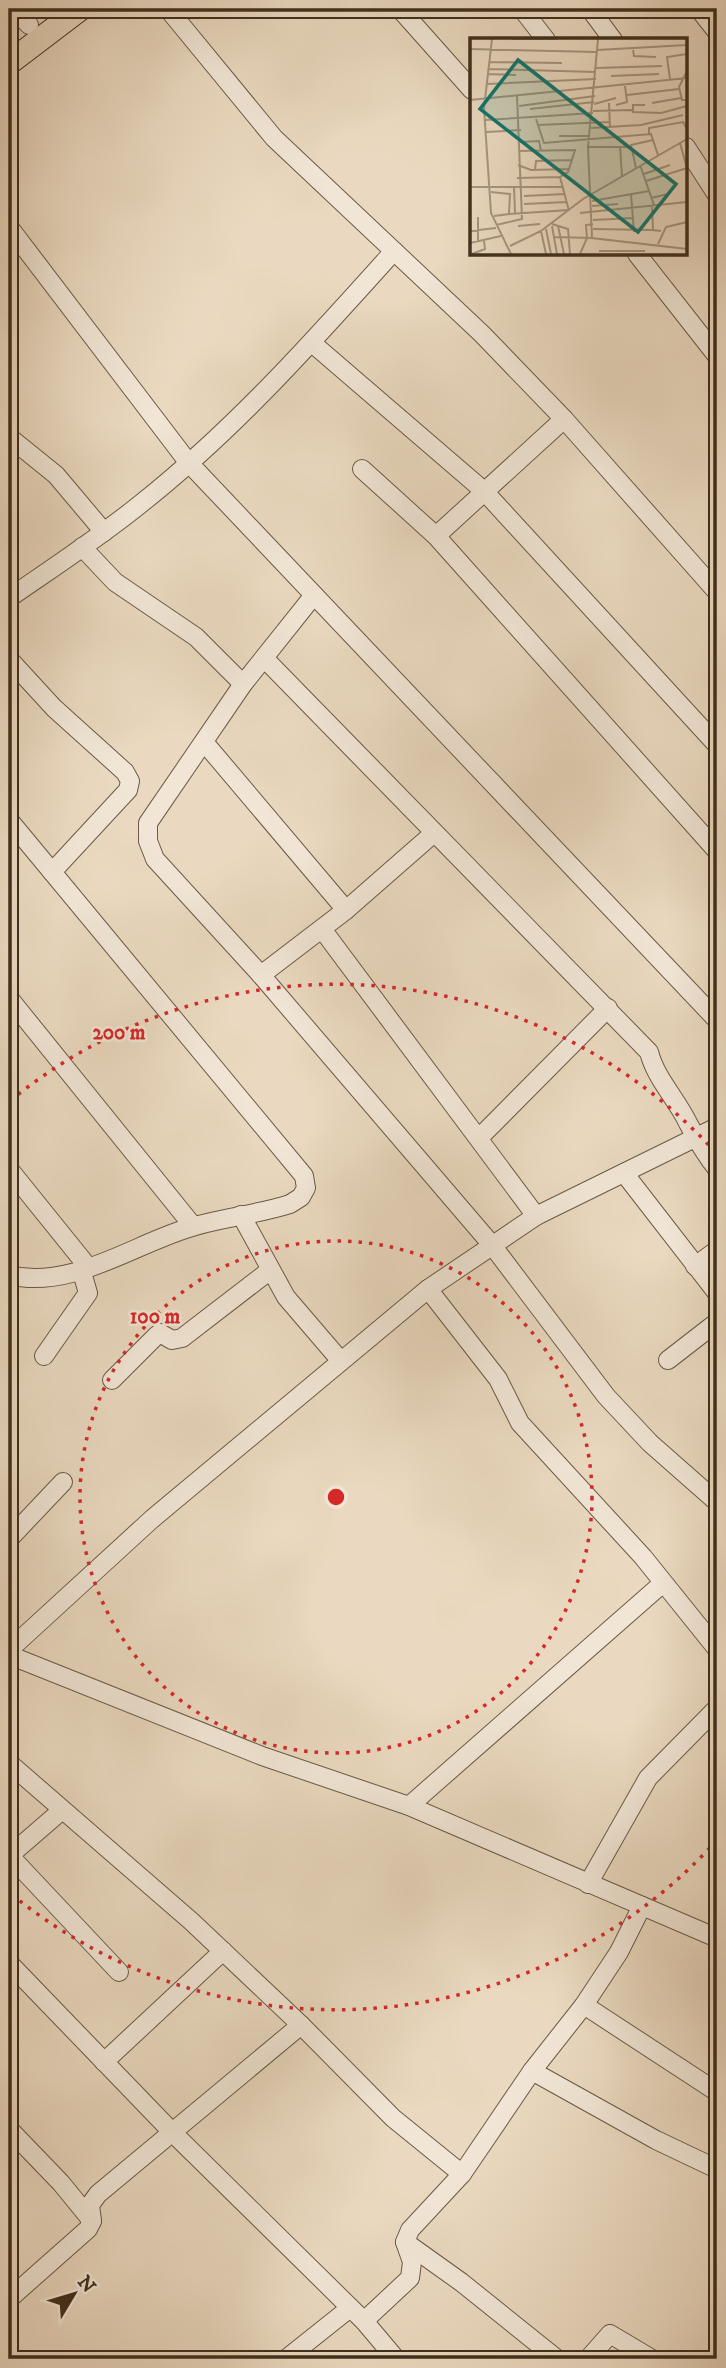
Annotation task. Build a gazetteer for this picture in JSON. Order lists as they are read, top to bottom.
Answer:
{
  "north": "top right",
  "rings": ["200 m", "100 m"]
}
